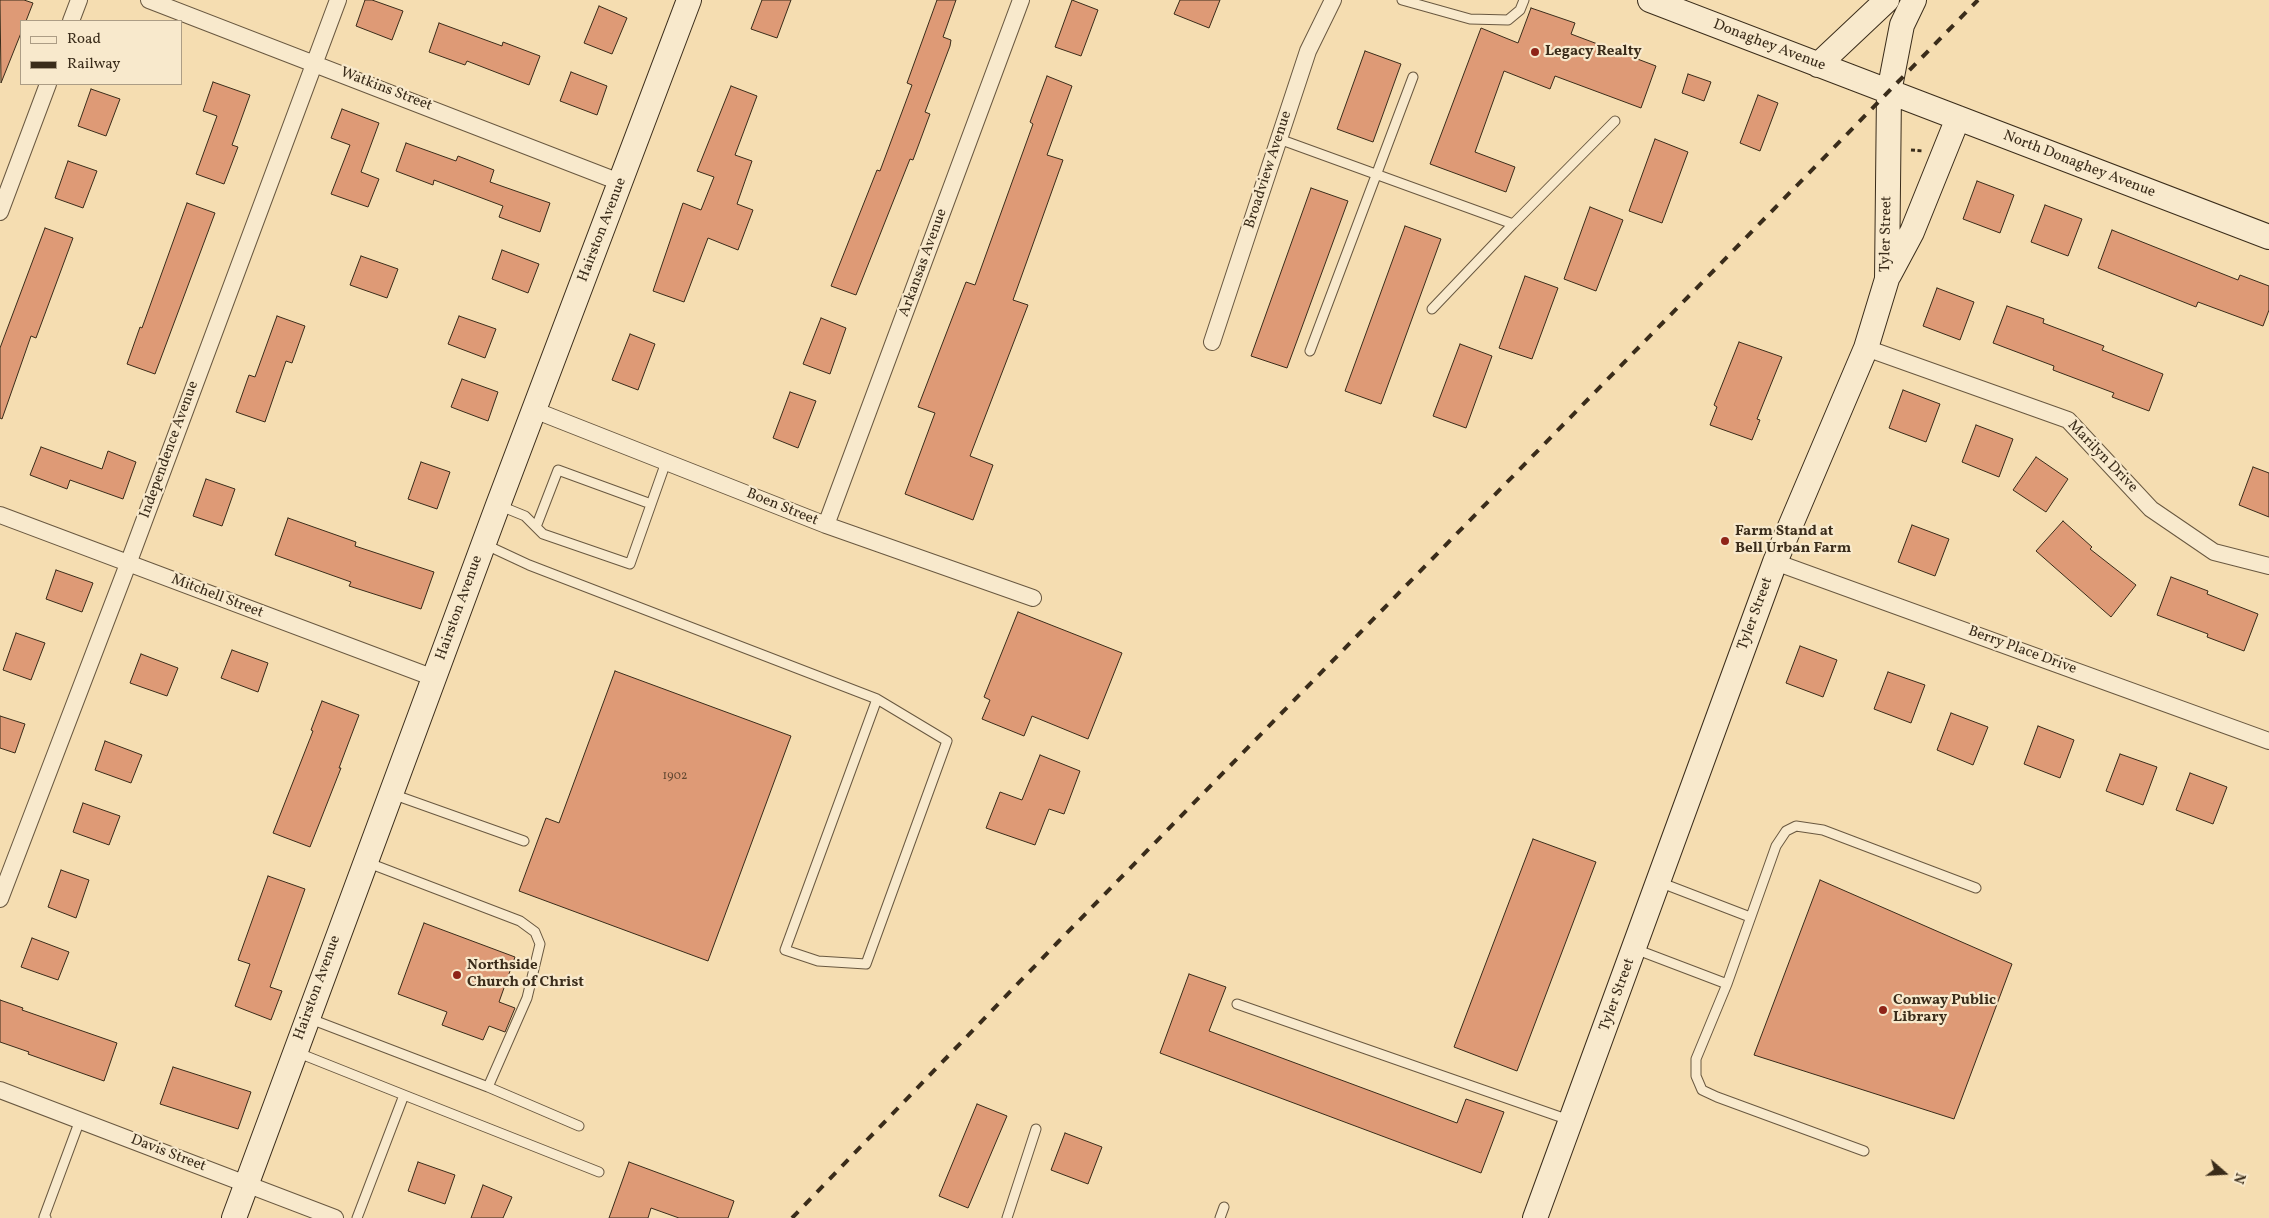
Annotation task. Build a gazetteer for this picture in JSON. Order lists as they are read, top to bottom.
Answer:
{
  "streets": {
    "street": [
      "Donaghey Avenue",
      "Watkins Street",
      "North Donaghey Avenue",
      "Broadview Avenue",
      "Hairston Avenue",
      "Tyler Street",
      "Arkansas Avenue",
      "Independence Avenue",
      "Marilyn Drive",
      "Boen Street",
      "Mitchell Street",
      "Berry Place Drive",
      "Davis Street"
    ]
  },
  "crossings": [
    ["Donaghey Avenue", "North Donaghey Avenue"],
    ["Donaghey Avenue", "Tyler Street"],
    ["Watkins Street", "Hairston Avenue"],
    ["Watkins Street", "Independence Avenue"],
    ["North Donaghey Avenue", "Tyler Street"],
    ["Hairston Avenue", "Boen Street"],
    ["Hairston Avenue", "Mitchell Street"],
    ["Hairston Avenue", "Davis Street"],
    ["Tyler Street", "Marilyn Drive"],
    ["Tyler Street", "Berry Place Drive"],
    ["Arkansas Avenue", "Boen Street"],
    ["Independence Avenue", "Mitchell Street"]
  ],
  "places": [
    "Legacy Realty",
    "Farm Stand at Bell Urban Farm",
    "Northside Church of Christ",
    "Conway Public Library"
  ],
  "house_numbers": ["1902"],
  "legend": ["Road", "Railway"],
  "north": "right"
}
